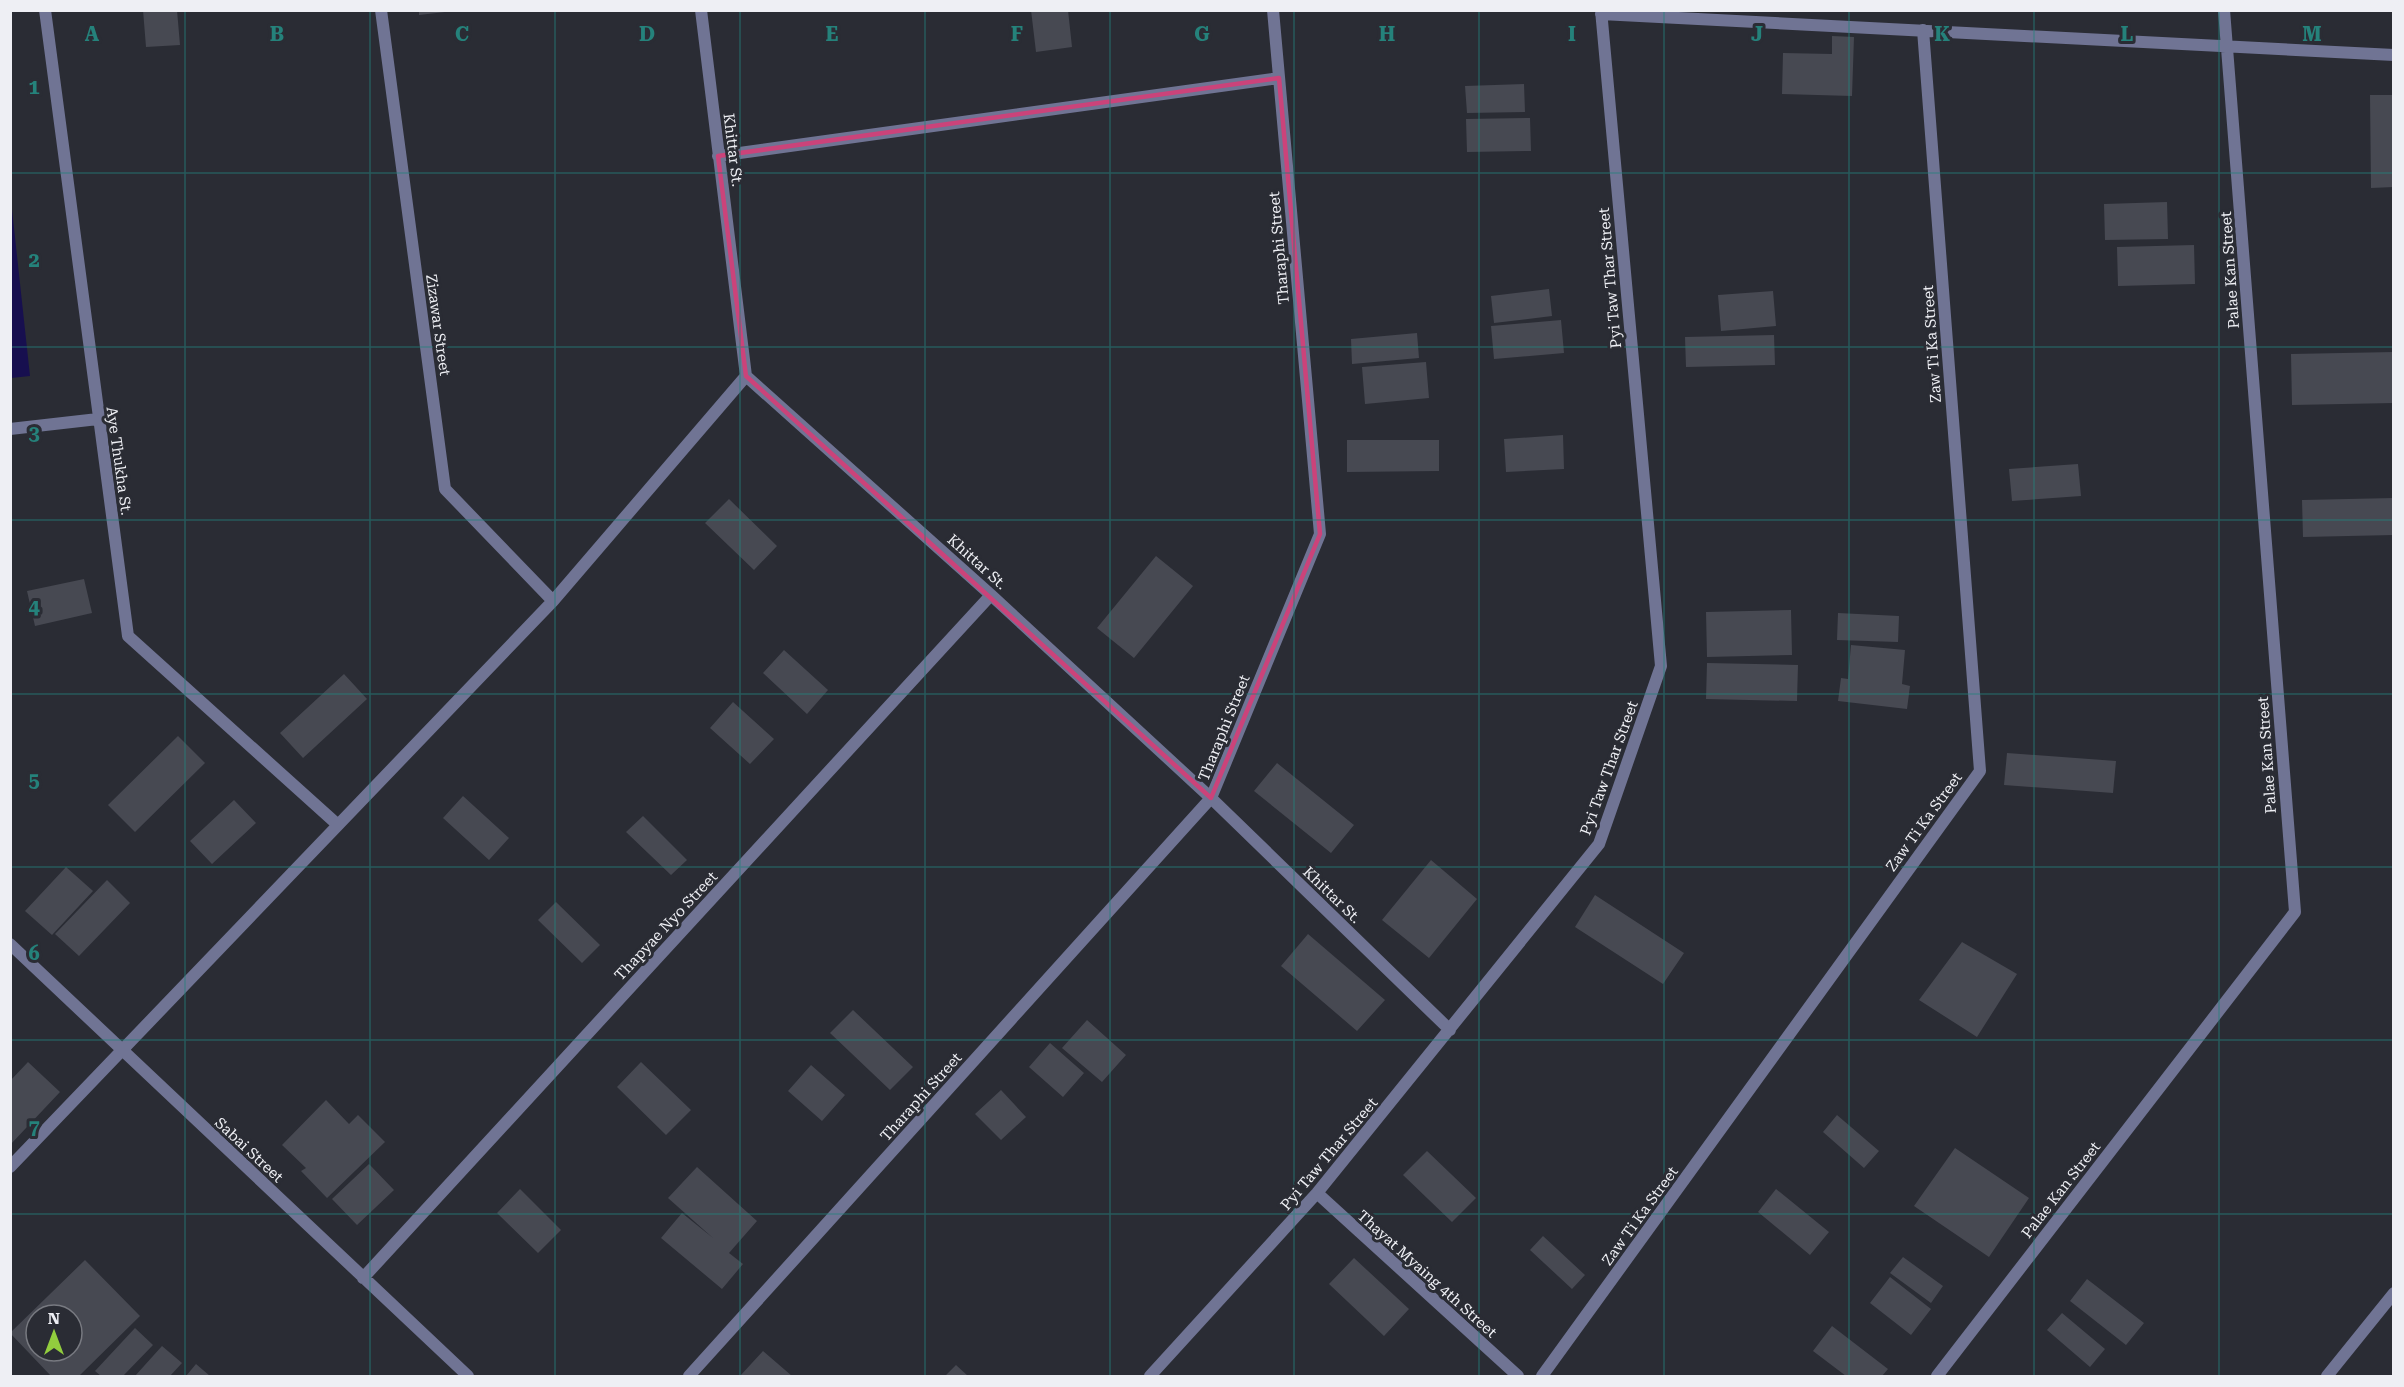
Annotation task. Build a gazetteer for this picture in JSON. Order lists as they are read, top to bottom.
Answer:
{
  "streets": {
    "street": [
      "Khittar St.",
      "Tharaphi Street",
      "Palae Kan Street",
      "Pyi Taw Thar Street",
      "Zizawar Street",
      "Zaw Ti Ka Street",
      "Aye Thukha St.",
      "Thapyae Nyo Street",
      "Sabai Street",
      "Thayat Myaing 4th Street"
    ]
  },
  "crossings": [
    ["Khittar St.", "Tharaphi Street"],
    ["Khittar St.", "Pyi Taw Thar Street"],
    ["Khittar St.", "Thapyae Nyo Street"],
    ["Pyi Taw Thar Street", "Thayat Myaing 4th Street"],
    ["Thapyae Nyo Street", "Sabai Street"]
  ],
  "north": "top",
  "grid": {
    "columns": [
      "A",
      "B",
      "C",
      "D",
      "E",
      "F",
      "G",
      "H",
      "I",
      "J",
      "K",
      "L",
      "M"
    ],
    "rows": [
      "1",
      "2",
      "3",
      "4",
      "5",
      "6",
      "7"
    ]
  }
}
